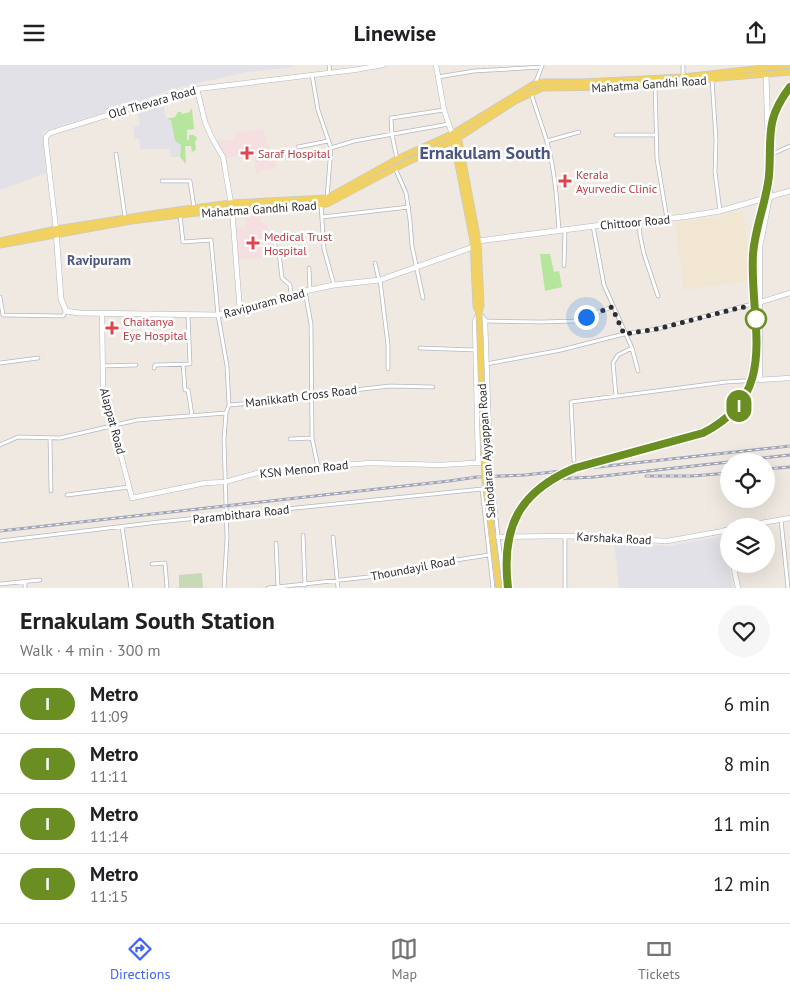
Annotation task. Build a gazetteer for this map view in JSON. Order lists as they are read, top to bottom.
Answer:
{
  "streets": {
    "main road": [
      "Mahatma Gandhi Road",
      "Chittoor Road",
      "Ravipuram Road",
      "Sahodaran Ayyappan Road"
    ],
    "street": [
      "Old Thevara Road",
      "Manikkath Cross Road",
      "Alappat Road",
      "KSN Menon Road",
      "Parambithara Road",
      "Karshaka Road",
      "Thoundayil Road"
    ]
  },
  "crossings": [
    ["Mahatma Gandhi Road", "Old Thevara Road"],
    ["Mahatma Gandhi Road", "Sahodaran Ayyappan Road"],
    ["Chittoor Road", "Sahodaran Ayyappan Road"],
    ["Ravipuram Road", "Alappat Road"],
    ["Ravipuram Road", "Sahodaran Ayyappan Road"],
    ["Alappat Road", "KSN Menon Road"]
  ],
  "districts": ["Ernakulam South", "Ravipuram"],
  "places": {
    "health": [
      "Saraf Hospital",
      "Kerala Ayurvedic Clinic",
      "Medical Trust Hospital",
      "Chaitanya Eye Hospital"
    ]
  },
  "lines": ["metro line I"],
  "page": {
    "header": "Linewise",
    "on_map": "I",
    "heading": ["Ernakulam South Station", "Walk · 4 min · 300 m"],
    "list": [
      {
        "mark": "I",
        "name": "Metro",
        "note": "11:09",
        "value": "6 min"
      },
      {
        "mark": "I",
        "name": "Metro",
        "note": "11:11",
        "value": "8 min"
      },
      {
        "mark": "I",
        "name": "Metro",
        "note": "11:14",
        "value": "11 min"
      },
      {
        "mark": "I",
        "name": "Metro",
        "note": "11:15",
        "value": "12 min"
      }
    ],
    "tabs": ["Directions", "Map", "Tickets"]
  }
}
